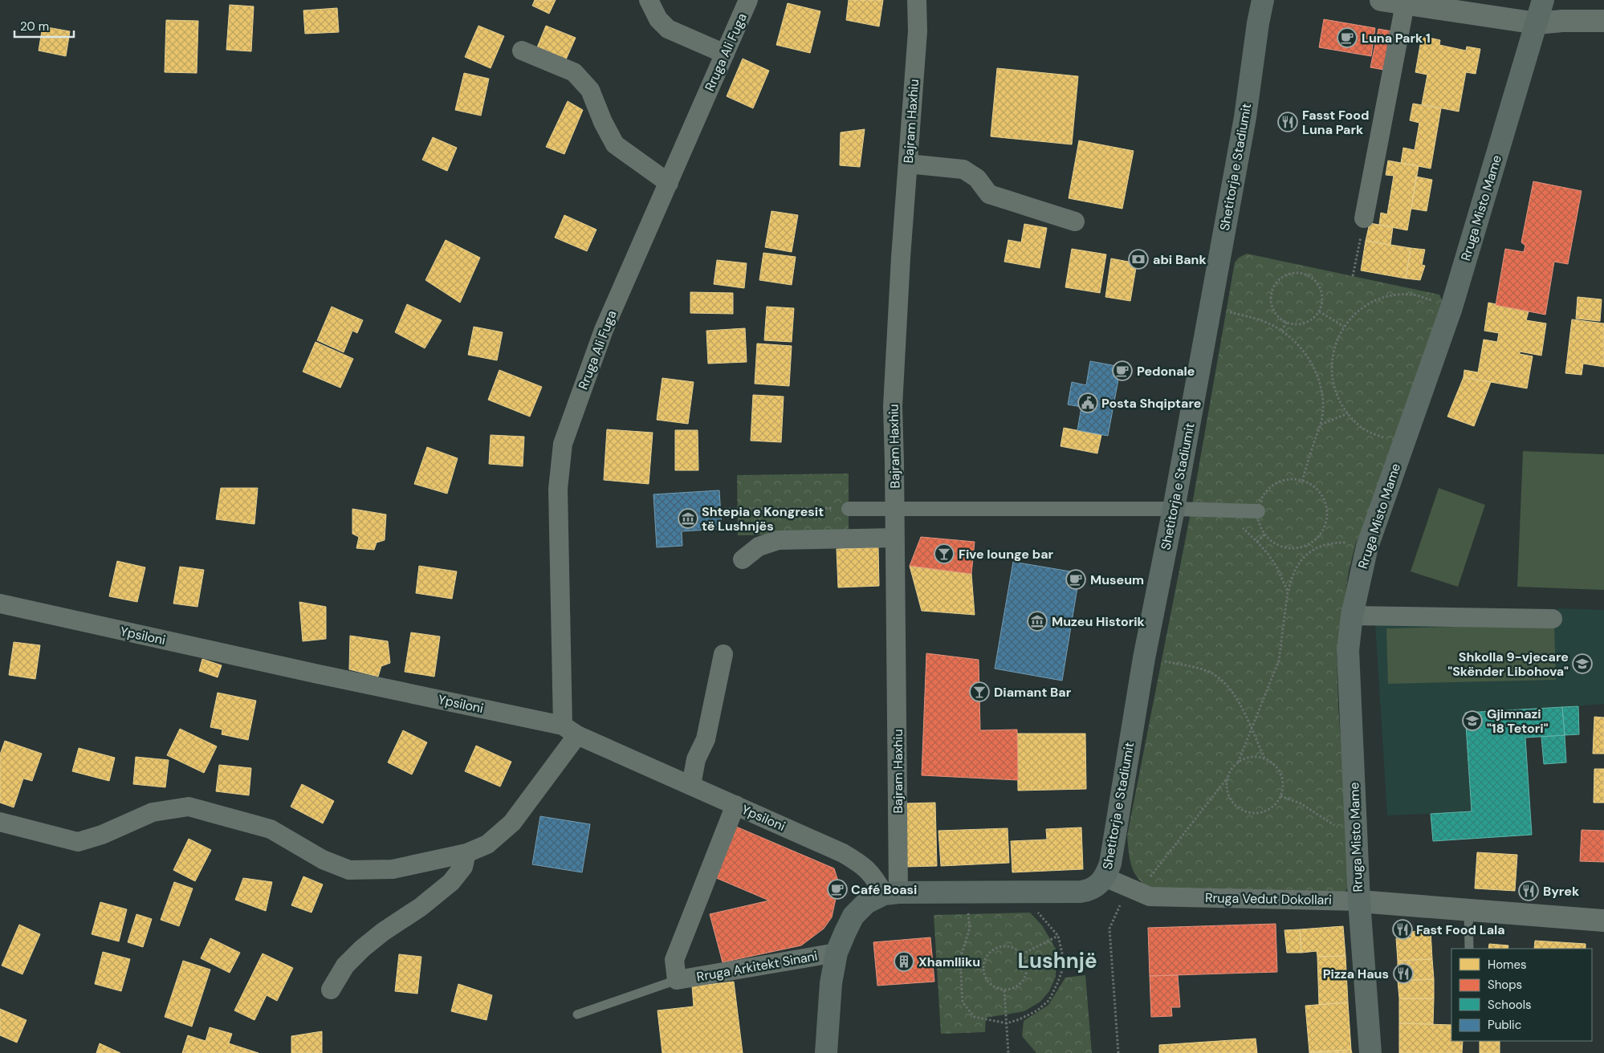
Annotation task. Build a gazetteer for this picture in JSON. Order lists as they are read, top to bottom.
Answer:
{
  "streets": {
    "main road": ["Shetitorja e Stadiumit", "Rruga Misto Mame"],
    "street": [
      "Rruga Ali Fuga",
      "Bajram Haxhiu",
      "Ypsiloni",
      "Rruga Vedut Dokollari",
      "Rruga Arkitekt Sinani"
    ]
  },
  "crossings": [
    ["Rruga Ali Fuga", "Ypsiloni"],
    ["Bajram Haxhiu", "Ypsiloni"],
    ["Shetitorja e Stadiumit", "Rruga Vedut Dokollari"],
    ["Rruga Misto Mame", "Rruga Vedut Dokollari"]
  ],
  "districts": ["Lushnjë"],
  "places": {
    "cafe": [
      "Luna Park 1",
      "Pedonale",
      "Museum",
      "Café Boasi"
    ],
    "restaurant": [
      "Fasst Food Luna Park",
      "Byrek",
      "Fast Food Lala",
      "Pizza Haus"
    ],
    "bank": ["abi Bank"],
    "public building": ["Posta Shqiptare"],
    "museum": ["Shtepia e Kongresit të Lushnjës", "Muzeu Historik"],
    "bar": ["Five lounge bar", "Diamant Bar"],
    "school or university": ["Shkolla 9-vjecare \"Skënder Libohova\"", "Gjimnazi \"18 Tetori\""],
    "building": ["Xhamlliku"]
  },
  "legend": [
    "Homes",
    "Shops",
    "Schools",
    "Public"
  ],
  "scale_bar": "20 m"
}
